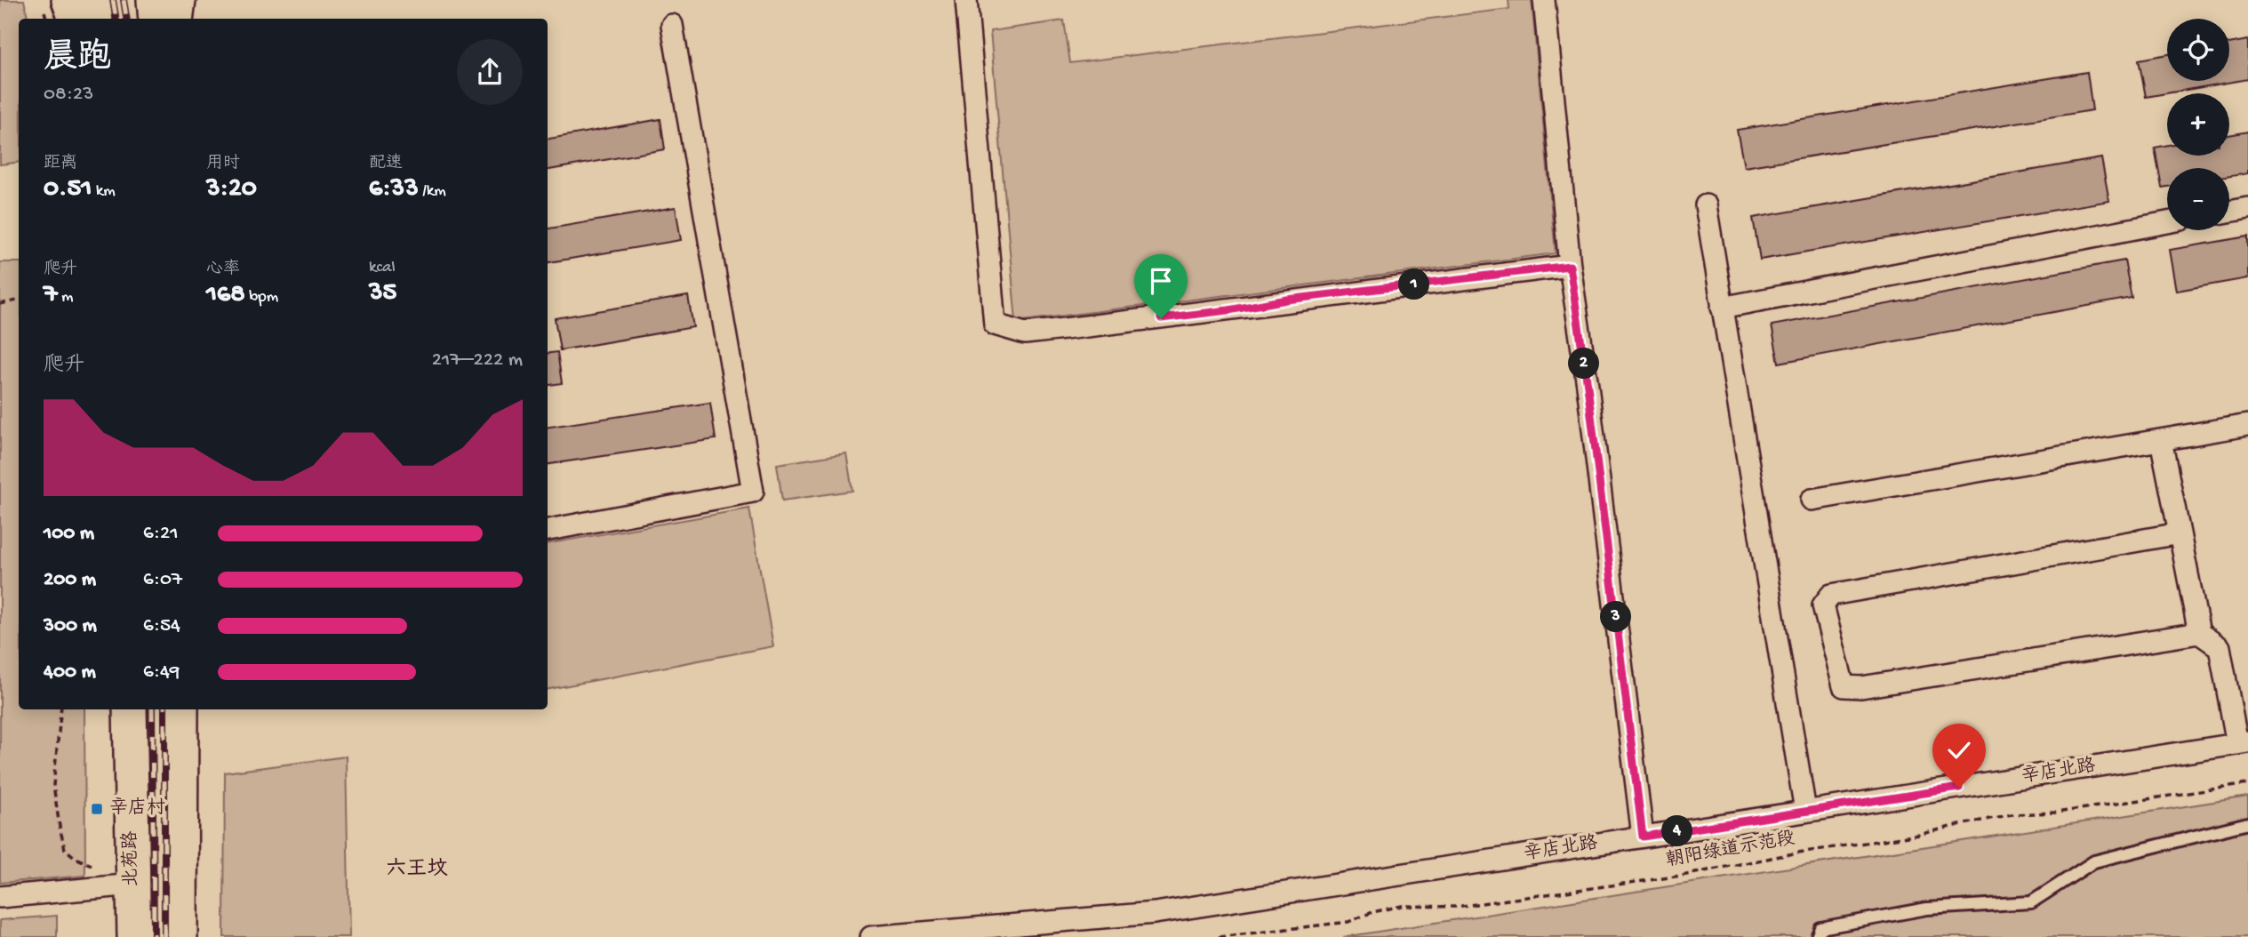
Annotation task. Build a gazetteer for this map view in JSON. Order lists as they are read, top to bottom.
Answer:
{
  "streets": {
    "main road": ["北苑路"],
    "street": ["辛店北路"],
    "path": ["朝阳绿道示范段"]
  },
  "districts": ["六王坟"],
  "places": {
    "transit": ["辛店村"]
  },
  "page": {
    "map_buttons": ["+", "−"],
    "heading": ["晨跑", "08:23"],
    "stats": [
      ["距离", "0.51 km"],
      ["用时", "3:20"],
      ["配速", "6:33 /km"],
      ["爬升", "7 m"],
      ["心率", "168 bpm"],
      ["kcal", "35"]
    ],
    "pins": [
      "1",
      "2",
      "3",
      "4"
    ],
    "chart": ["爬升", "217–222 m"],
    "list": [
      {
        "name": "100 m",
        "note": "6:21"
      },
      {
        "name": "200 m",
        "note": "6:07"
      },
      {
        "name": "300 m",
        "note": "6:54"
      },
      {
        "name": "400 m",
        "note": "6:49"
      }
    ]
  }
}
